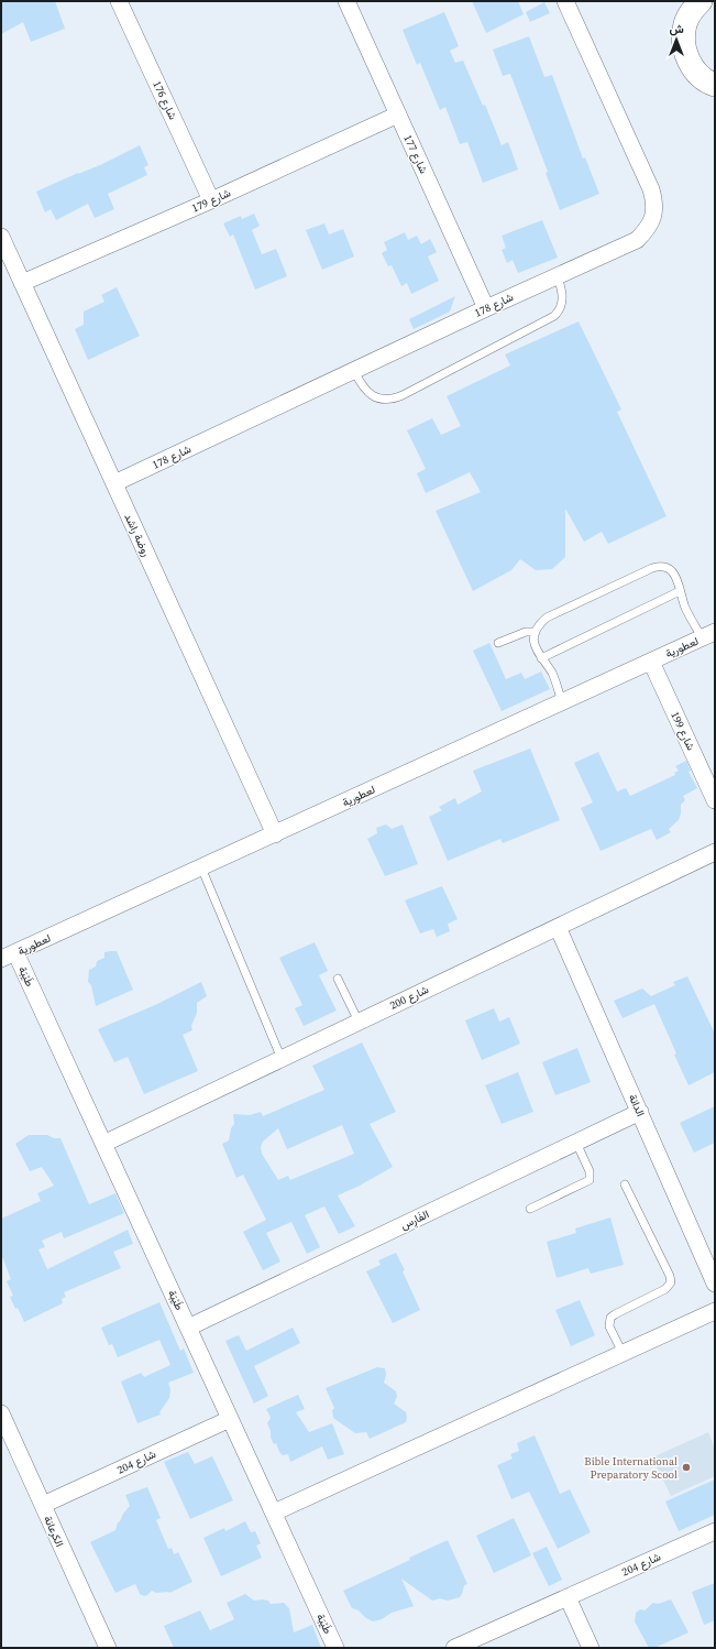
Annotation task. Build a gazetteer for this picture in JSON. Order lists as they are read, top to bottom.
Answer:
{
  "streets": {
    "street": [
      "شارع 176",
      "شارع 177",
      "شارع 179",
      "شارع 178",
      "روضة راشد",
      "لعطورية",
      "شارع 199",
      "طَيْبَة",
      "شارع 200",
      "الدانة",
      "الفَارِس",
      "شارع 204",
      "الكرعانة"
    ]
  },
  "crossings": [
    ["شارع 176", "شارع 179"],
    ["شارع 177", "شارع 179"],
    ["شارع 177", "شارع 178"],
    ["شارع 179", "روضة راشد"],
    ["شارع 178", "روضة راشد"],
    ["روضة راشد", "لعطورية"],
    ["لعطورية", "شارع 199"],
    ["لعطورية", "طَيْبَة"],
    ["طَيْبَة", "شارع 200"],
    ["طَيْبَة", "الفَارِس"],
    ["طَيْبَة", "شارع 204"],
    ["شارع 200", "الدانة"],
    ["الدانة", "الفَارِس"],
    ["شارع 204", "الكرعانة"]
  ],
  "places": ["Bible International Preparatory Scool"],
  "north": "top"
}
